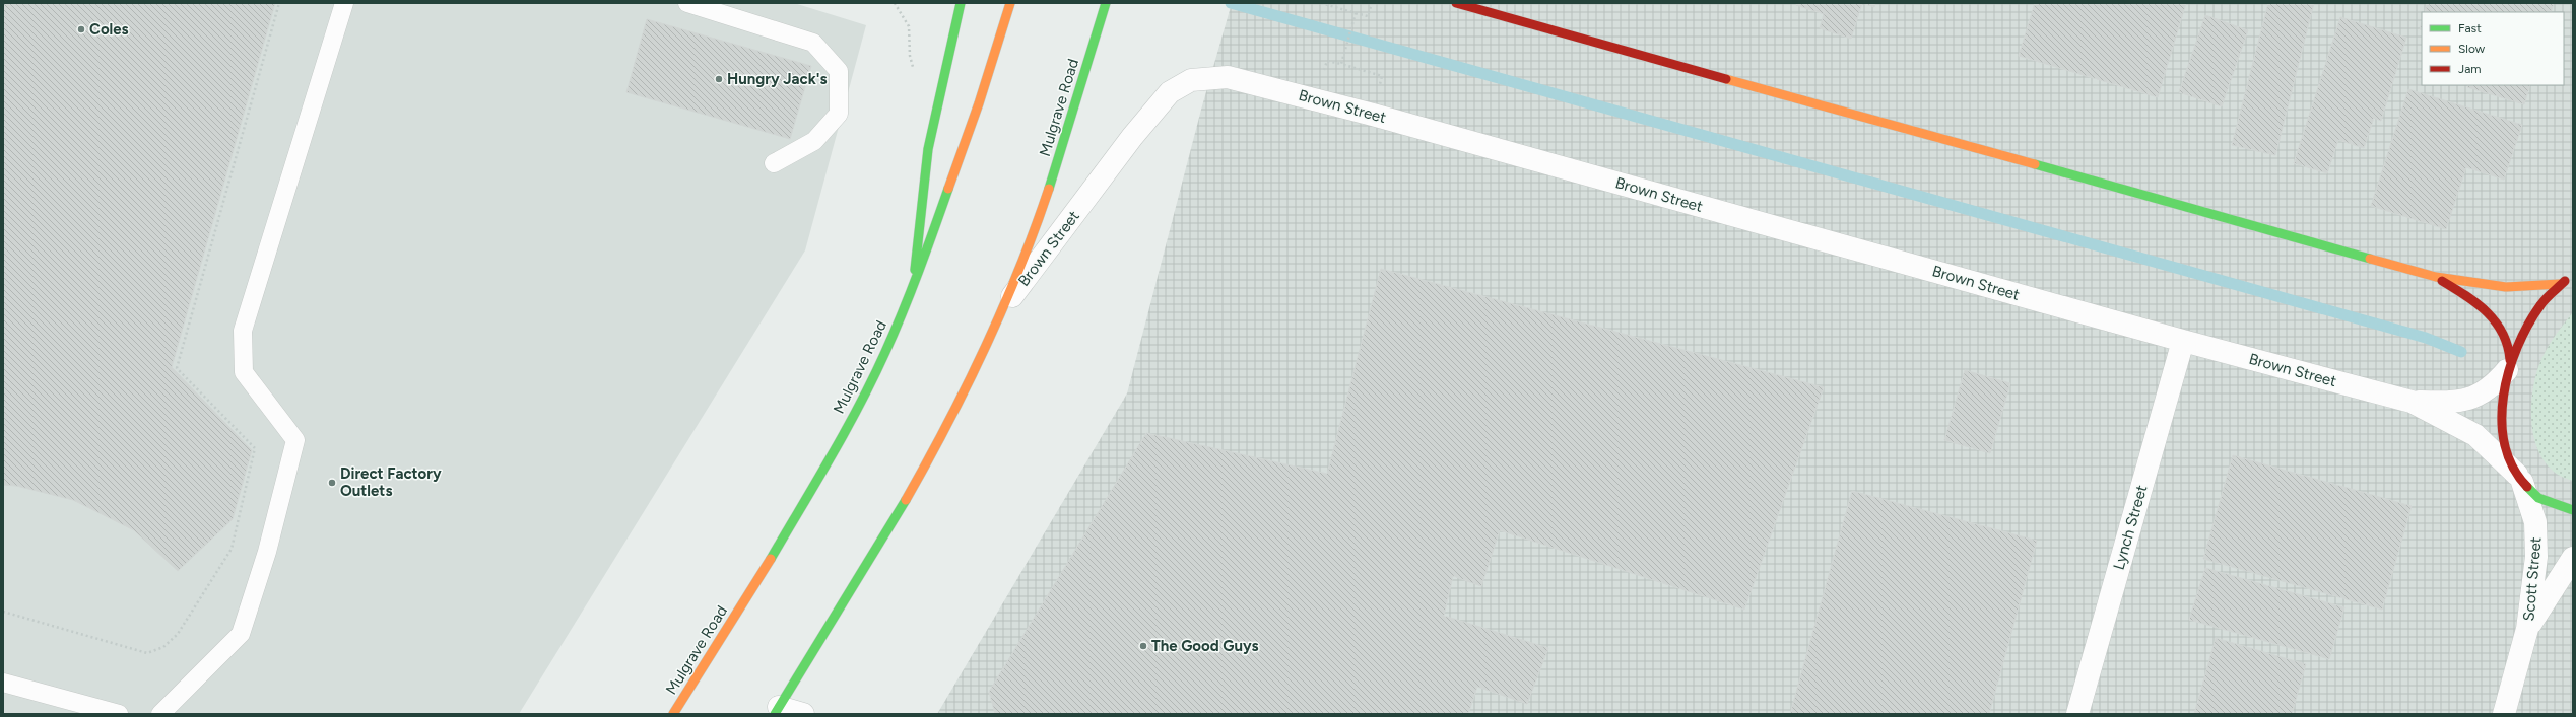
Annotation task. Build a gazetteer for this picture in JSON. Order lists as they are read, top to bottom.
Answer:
{
  "streets": {
    "street": [
      "Brown Street",
      "Mulgrave Road",
      "Lynch Street",
      "Scott Street"
    ]
  },
  "crossings": [
    ["Brown Street", "Mulgrave Road"],
    ["Brown Street", "Lynch Street"],
    ["Brown Street", "Scott Street"]
  ],
  "places": [
    "Coles",
    "Hungry Jack's",
    "Direct Factory Outlets",
    "The Good Guys"
  ],
  "legend": ["Fast", "Slow", "Jam"]
}
